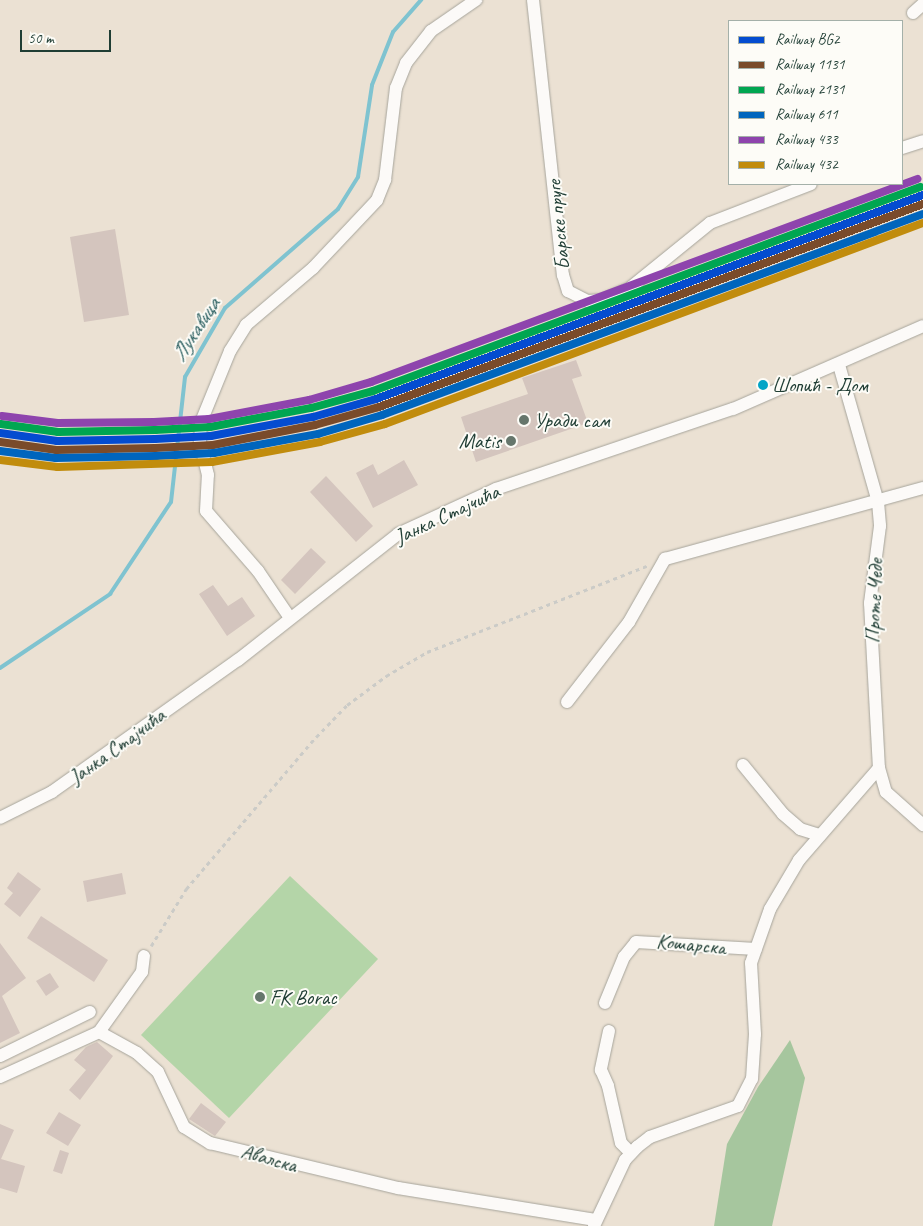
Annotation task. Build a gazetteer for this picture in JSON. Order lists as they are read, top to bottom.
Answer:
{
  "streets": {
    "street": [
      "Барске пруге",
      "Јанка Стајчића",
      "Проте Чеде",
      "Кошарска",
      "Авалска"
    ]
  },
  "crossings": [
    ["Јанка Стајчића", "Проте Чеде"]
  ],
  "water": ["Лукавица"],
  "places": [
    "Шопић - Дом",
    "Уради сам",
    "Matis",
    "FK Borac"
  ],
  "lines": [
    "rail line 433",
    "rail line 2131",
    "rail line BG2",
    "rail line 1131",
    "rail line 611",
    "rail line 432"
  ],
  "legend": [
    "Railway BG2",
    "Railway 1131",
    "Railway 2131",
    "Railway 611",
    "Railway 433",
    "Railway 432"
  ],
  "scale_bar": "50 m"
}
